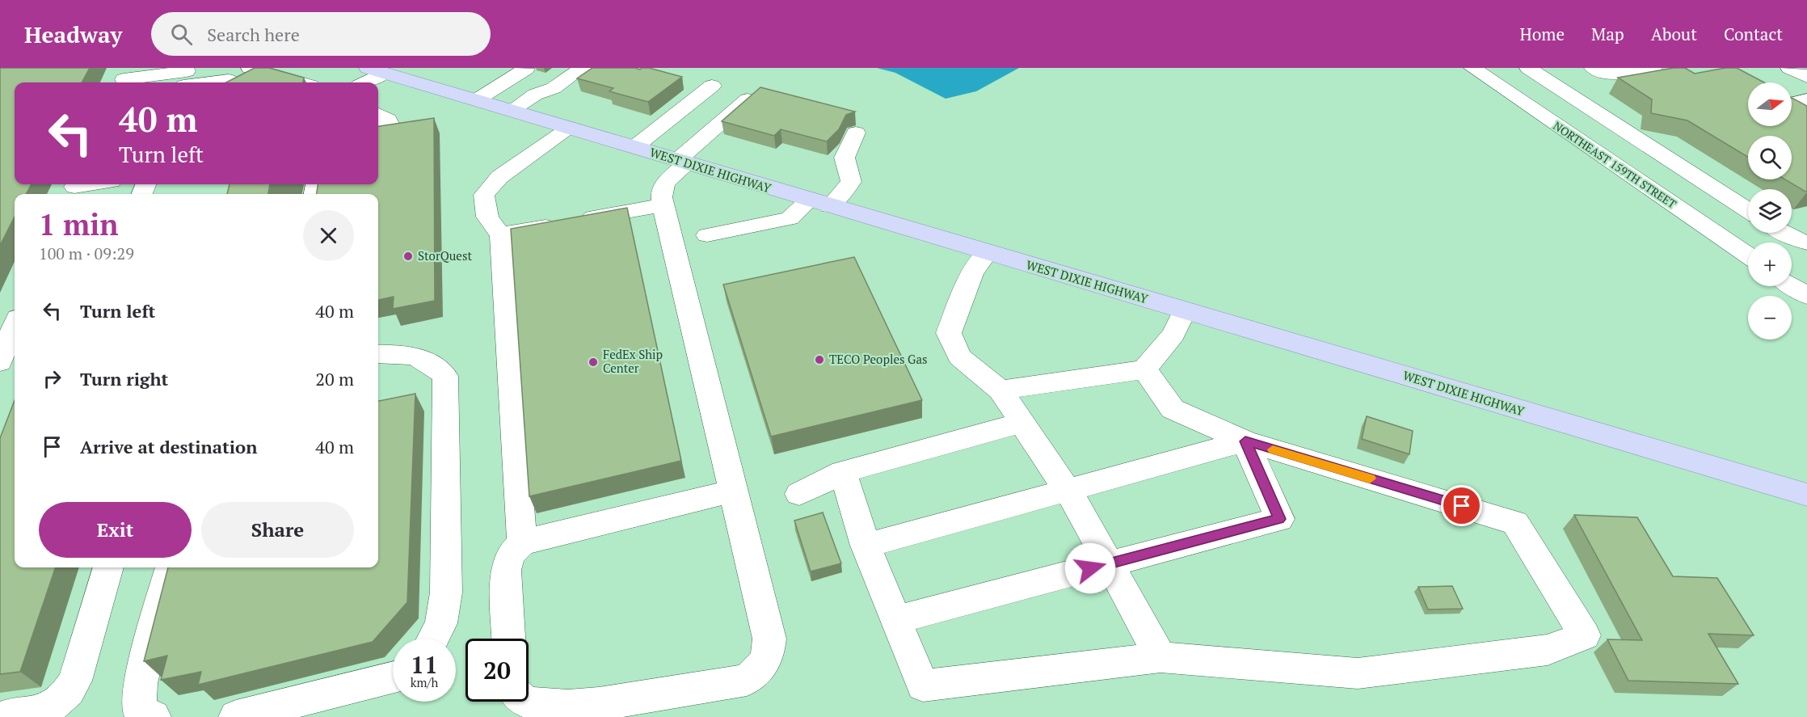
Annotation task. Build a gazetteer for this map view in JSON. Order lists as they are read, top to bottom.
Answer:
{
  "streets": {
    "main road": ["WEST DIXIE HIGHWAY"],
    "street": ["NORTHEAST 159TH STREET"]
  },
  "places": ["StorQuest", "TECO Peoples Gas", "FedEx Ship Center"],
  "north": "right",
  "page": {
    "header": "Headway",
    "search": "Search here",
    "nav": [
      "Home",
      "Map",
      "About",
      "Contact"
    ],
    "map_buttons": ["+", "−"],
    "turn": ["40 m", "Turn left"],
    "heading": ["1 min", "100 m · 09:29"],
    "list": [
      {
        "name": "Turn left",
        "value": "40 m"
      },
      {
        "name": "Turn right",
        "value": "20 m"
      },
      {
        "name": "Arrive at destination",
        "value": "40 m"
      }
    ],
    "buttons": ["Exit", "Share"],
    "speed": "11 km/h",
    "limit": "20"
  }
}
